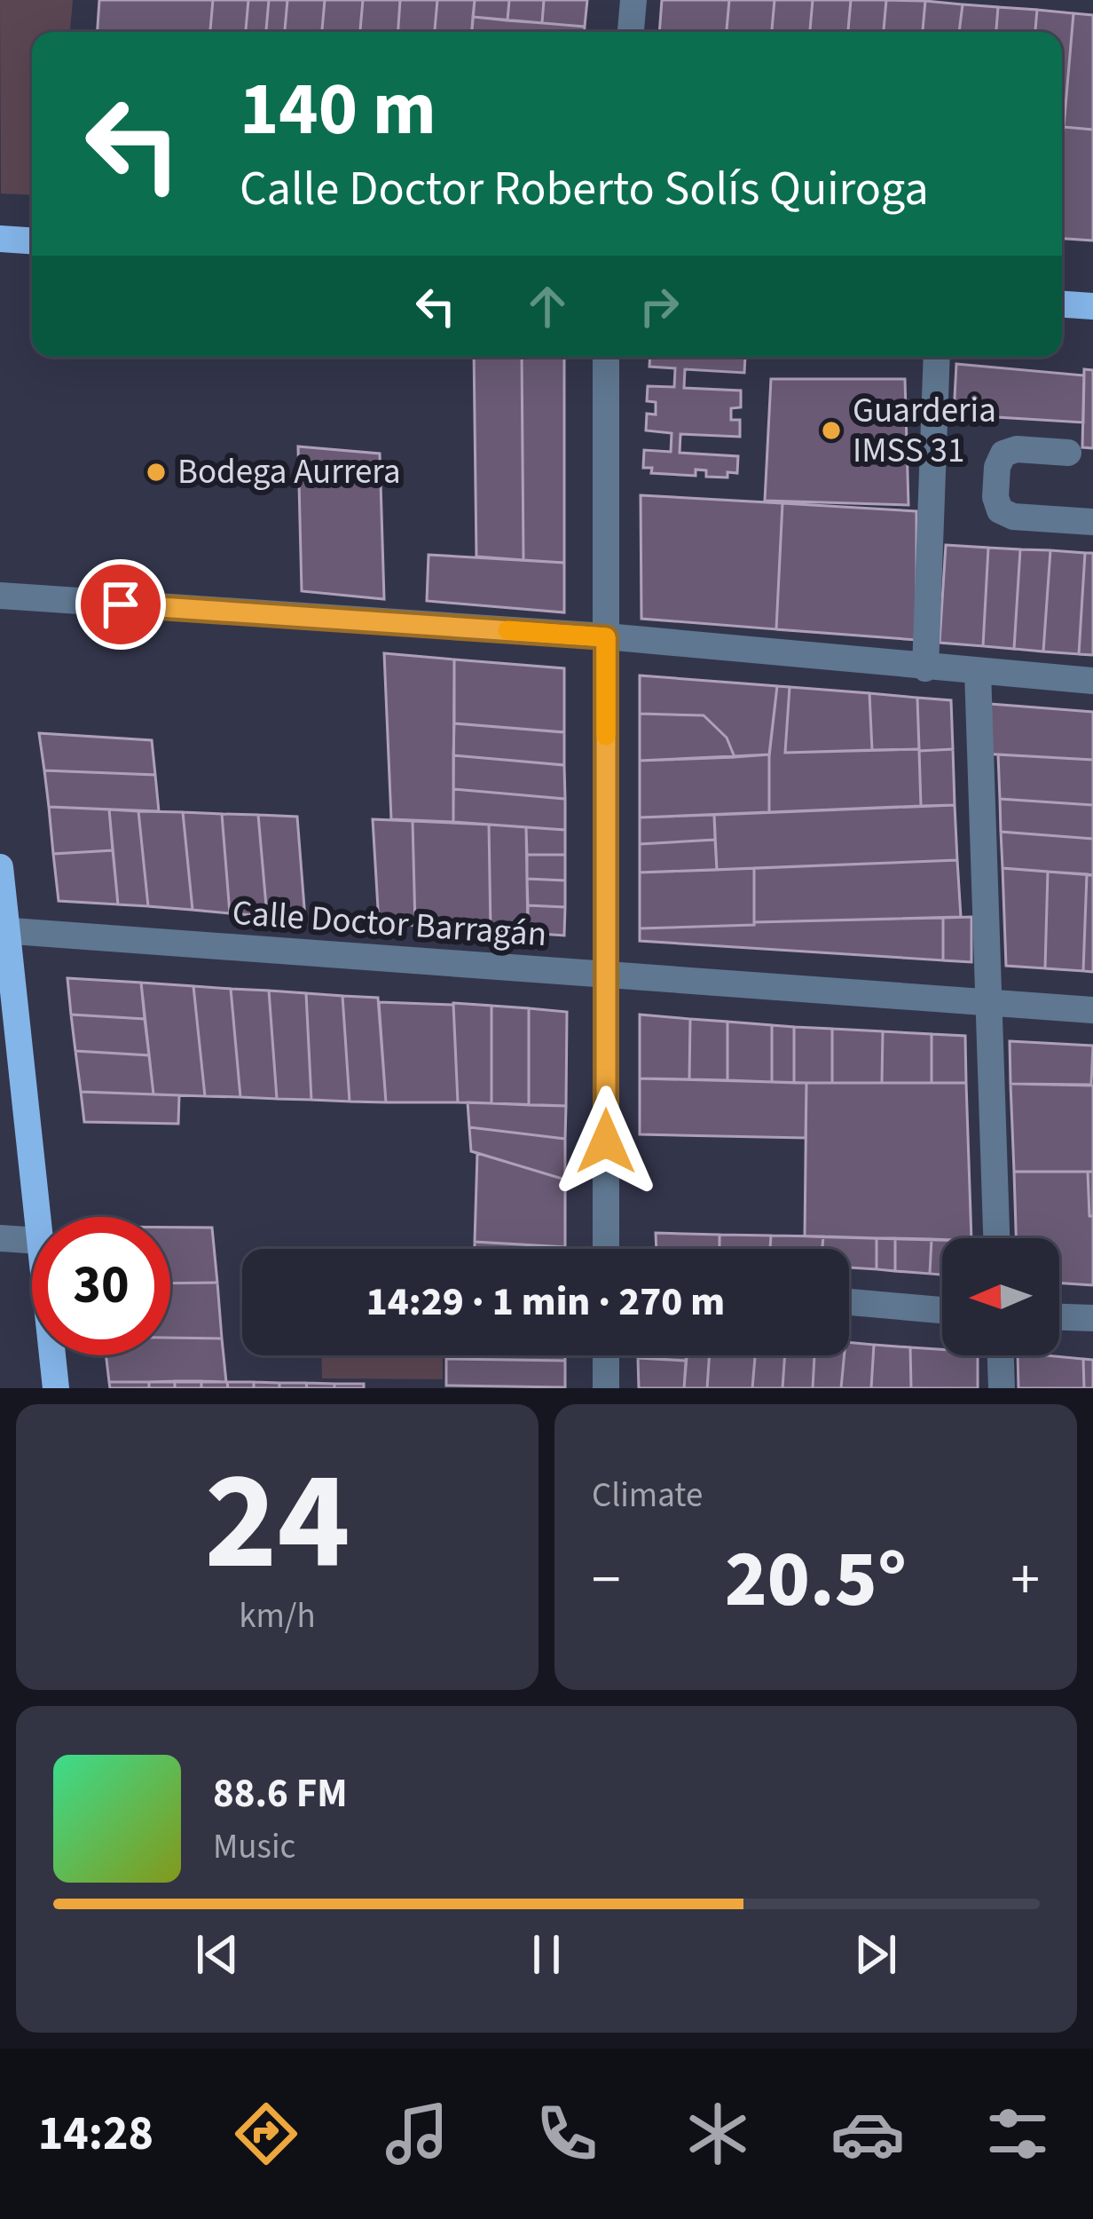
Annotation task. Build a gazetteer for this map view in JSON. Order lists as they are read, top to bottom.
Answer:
{
  "streets": {
    "street": ["Calle Doctor Barragán"]
  },
  "places": ["Guarderia IMSS 31", "Bodega Aurrera"],
  "north": "left",
  "page": {
    "turn": ["140 m", "Calle Doctor Roberto Solís Quiroga"],
    "limit": "30",
    "trip": "14:29 · 1 min · 270 m",
    "tile": [
      ["24", "km/h"],
      "Climate"
    ],
    "heat": ["−", "20.5°", "+"],
    "song": ["88.6 FM", "Music"],
    "tabs": "14:28"
  }
}
